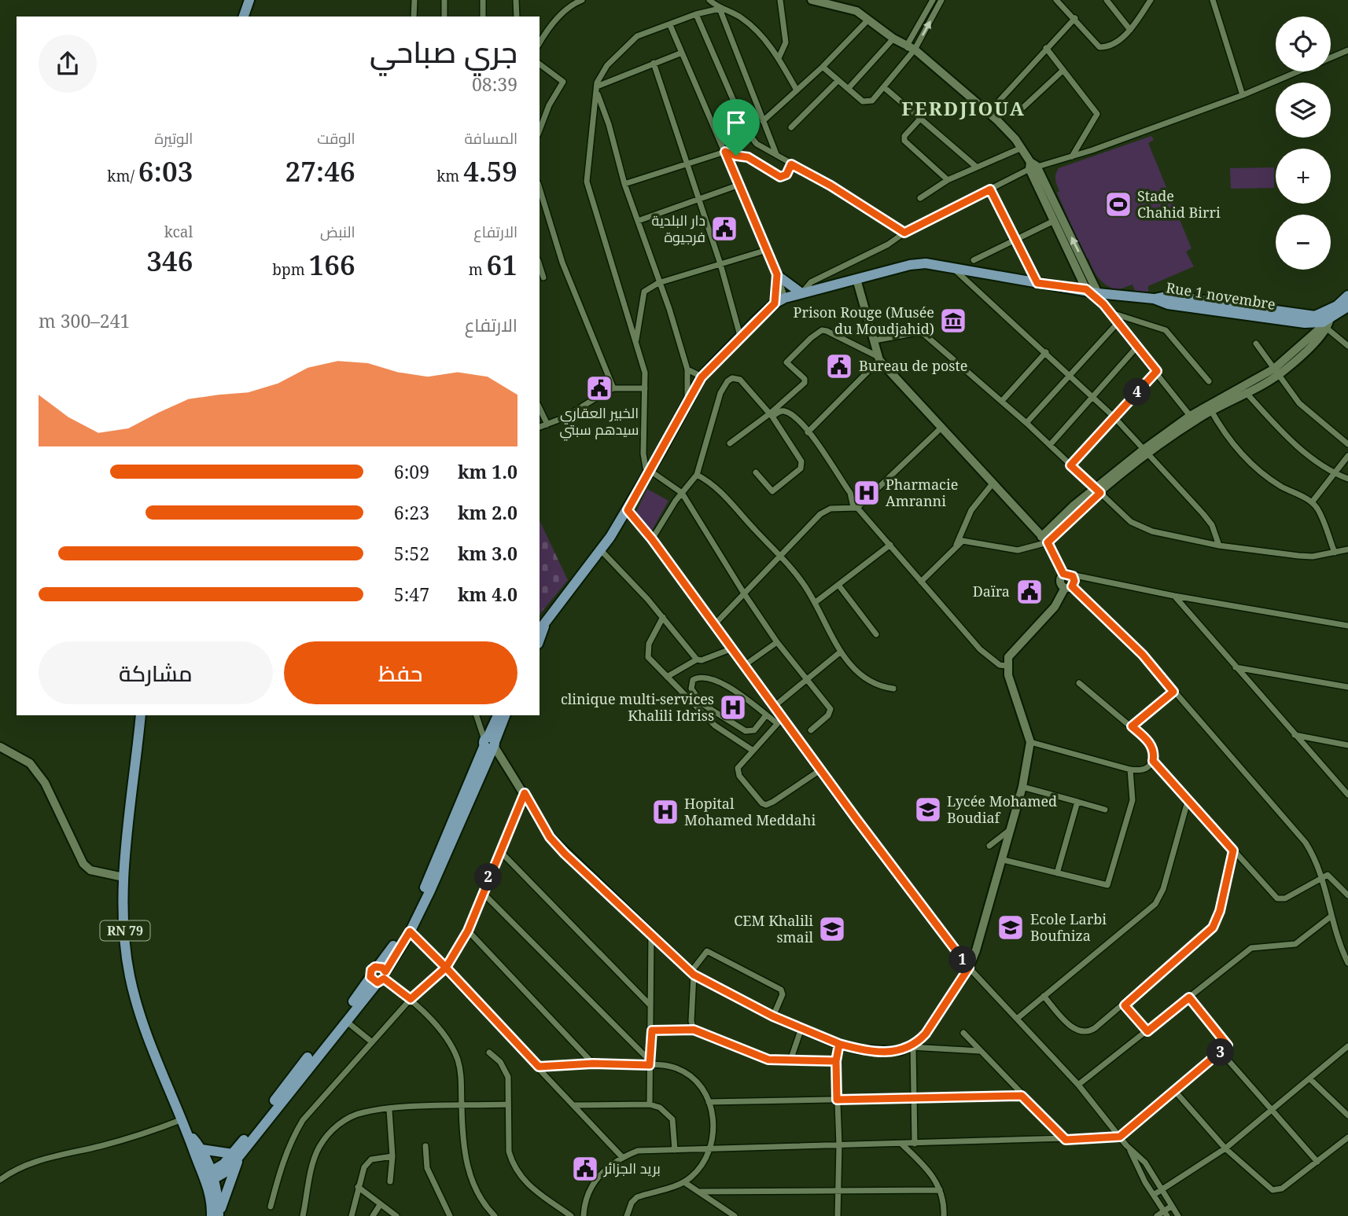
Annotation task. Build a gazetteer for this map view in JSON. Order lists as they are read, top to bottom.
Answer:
{
  "streets": {
    "main road": ["Rue 1 novembre", "RN 79"]
  },
  "districts": ["FERDJIOUA"],
  "places": {
    "sports": ["Stade Chahid Birri"],
    "public building": [
      "دار البلدية فرجيوة",
      "Bureau de poste",
      "الخبير العقاري سيدهم سبتي",
      "Daïra",
      "بريد الجزائر"
    ],
    "museum": ["Prison Rouge (Musée du Moudjahid)"],
    "hospital": ["Pharmacie Amranni", "clinique multi-services Khalili Idriss", "Hopital Mohamed Meddahi"],
    "school or university": ["Lycée Mohamed Boudiaf", "Ecole Larbi Boufniza", "CEM Khalili smail"]
  },
  "page": {
    "map_buttons": ["+", "−"],
    "heading": ["جري صباحي", "08:39"],
    "stats": [
      ["المسافة", "4.59 km"],
      ["الوقت", "27:46"],
      ["الوتيرة", "6:03 /km"],
      ["الارتفاع", "61 m"],
      ["النبض", "166 bpm"],
      ["kcal", "346"]
    ],
    "chart": ["الارتفاع", "241–300 m"],
    "pins": [
      "4",
      "2",
      "1",
      "3"
    ],
    "list": [
      {
        "name": "1.0 km",
        "note": "6:09"
      },
      {
        "name": "2.0 km",
        "note": "6:23"
      },
      {
        "name": "3.0 km",
        "note": "5:52"
      },
      {
        "name": "4.0 km",
        "note": "5:47"
      }
    ],
    "buttons": ["حفظ", "مشاركة"]
  }
}
